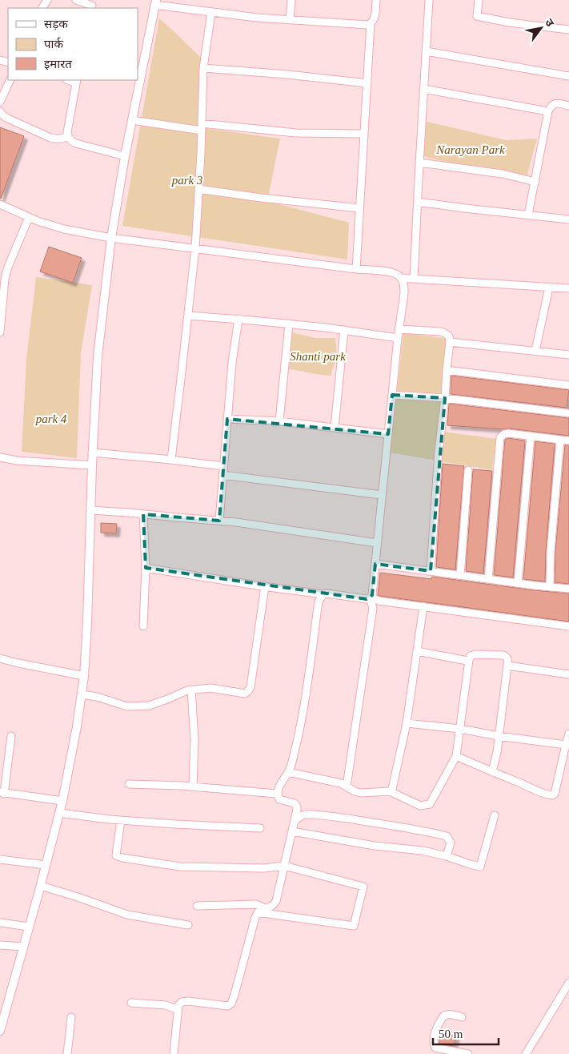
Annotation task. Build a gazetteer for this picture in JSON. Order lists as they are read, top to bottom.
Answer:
{
  "parks": [
    "Narayan Park",
    "park 3",
    "Shanti park",
    "park 4"
  ],
  "legend": ["सड़क", "पार्क", "इमारत"],
  "scale_bar": "50 m",
  "north": "top right"
}
